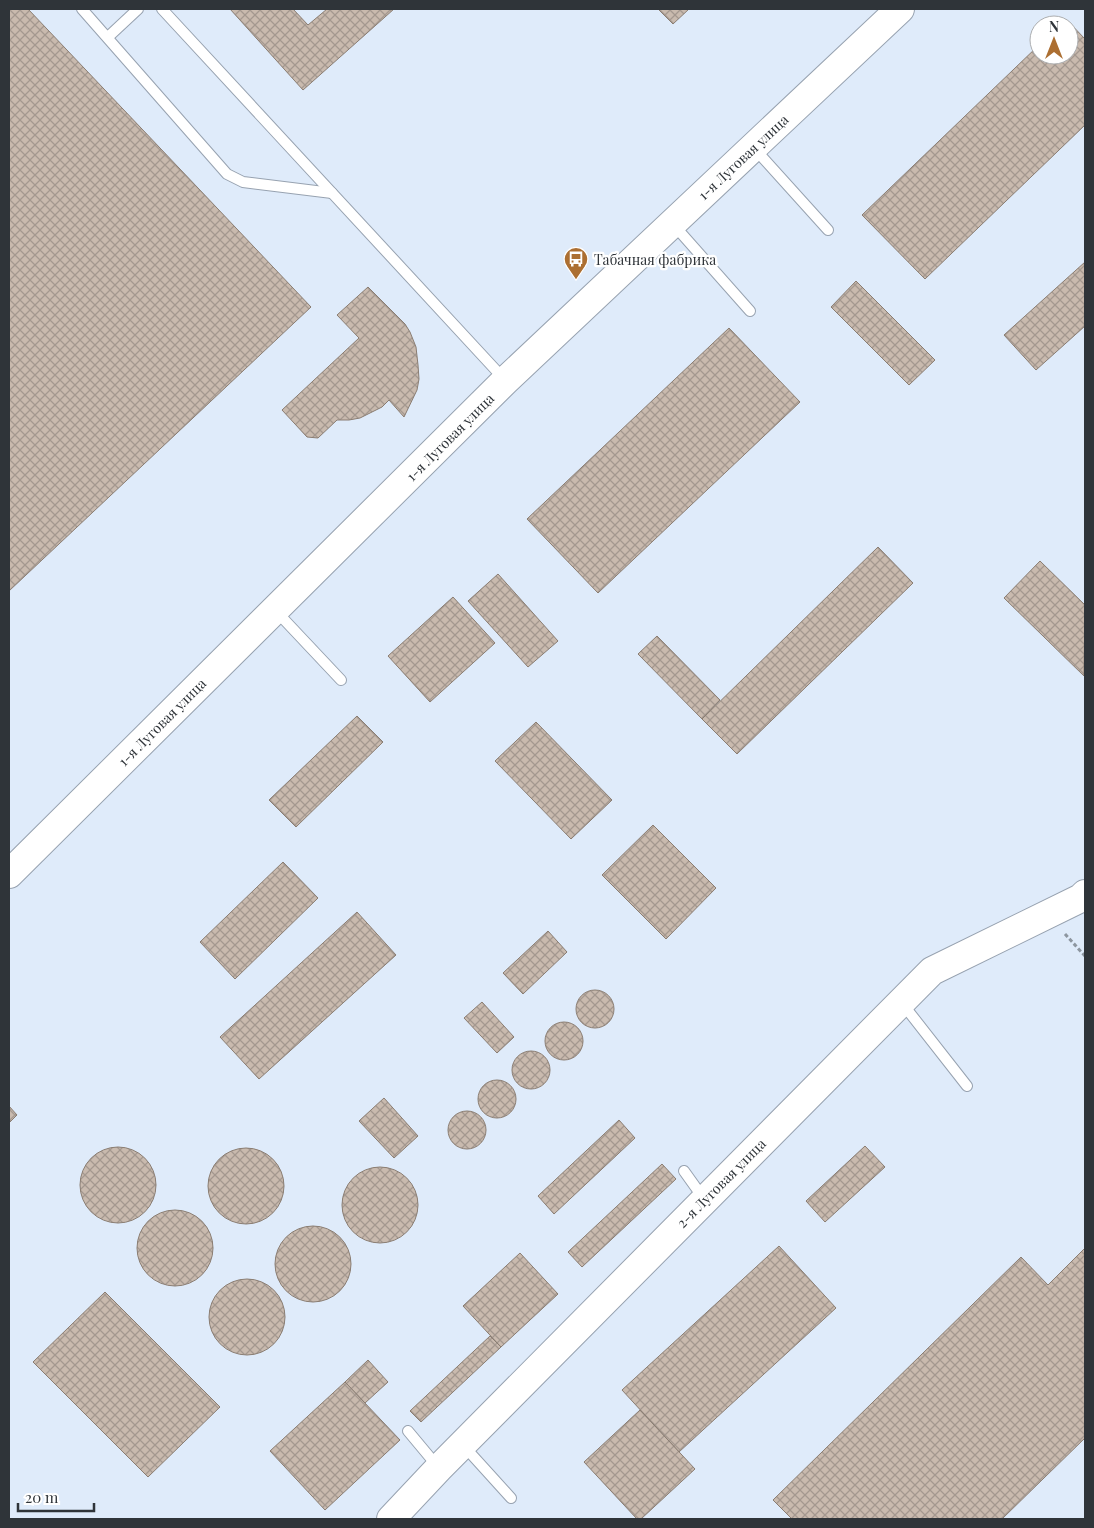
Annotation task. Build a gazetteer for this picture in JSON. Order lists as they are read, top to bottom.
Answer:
{
  "streets": {
    "main road": ["1-я Луговая улица", "2-я Луговая улица"]
  },
  "places": {
    "bus stop": ["Табачная фабрика"]
  },
  "scale_bar": "20 m",
  "north": "top"
}
